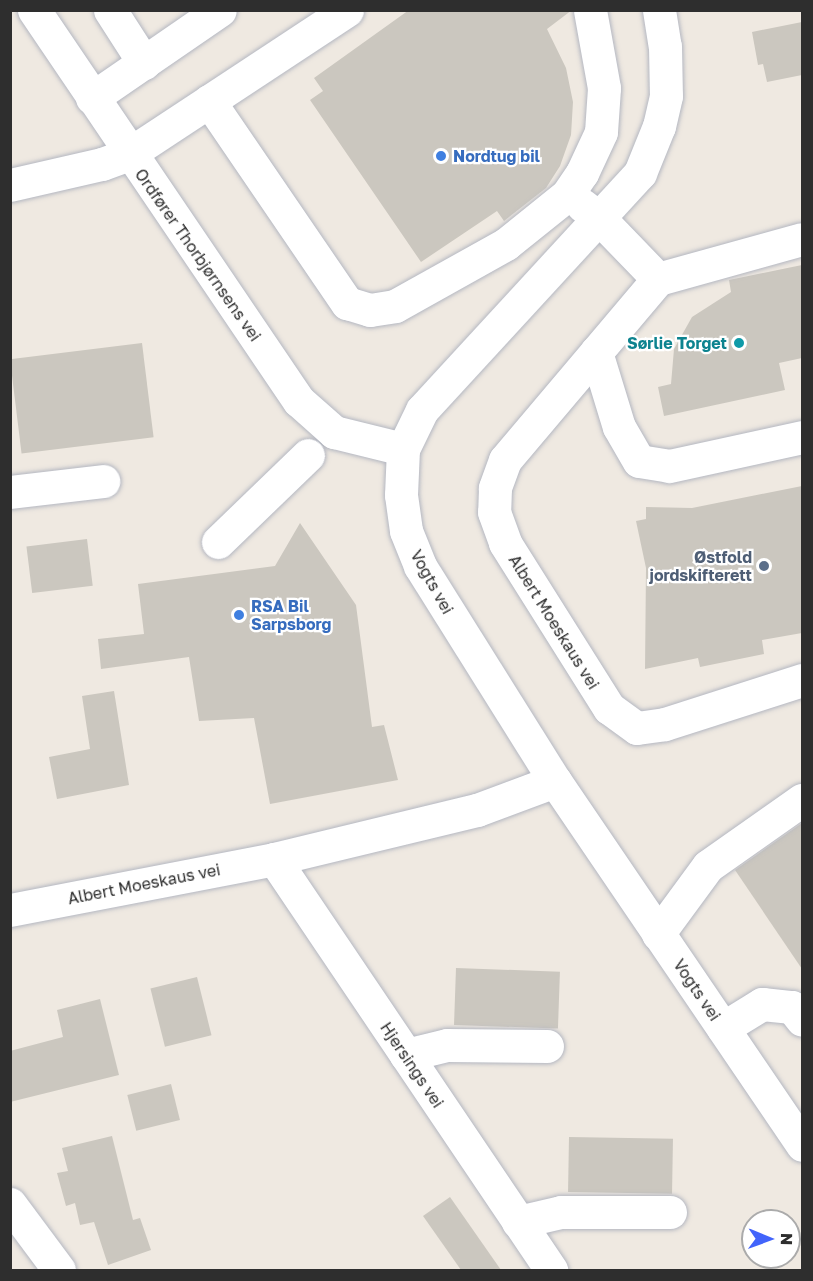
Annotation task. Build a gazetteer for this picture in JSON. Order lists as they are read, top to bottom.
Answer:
{
  "streets": {
    "street": [
      "Ordfører Thorbjørnsens vei",
      "Vogts vei",
      "Albert Moeskaus vei",
      "Hjersings vei"
    ]
  },
  "crossings": [
    ["Ordfører Thorbjørnsens vei", "Vogts vei"],
    ["Vogts vei", "Albert Moeskaus vei"],
    ["Albert Moeskaus vei", "Hjersings vei"]
  ],
  "places": [
    "Nordtug bil",
    "Sørlie Torget",
    "Østfold jordskifterett",
    "RSA Bil Sarpsborg"
  ],
  "north": "right"
}
